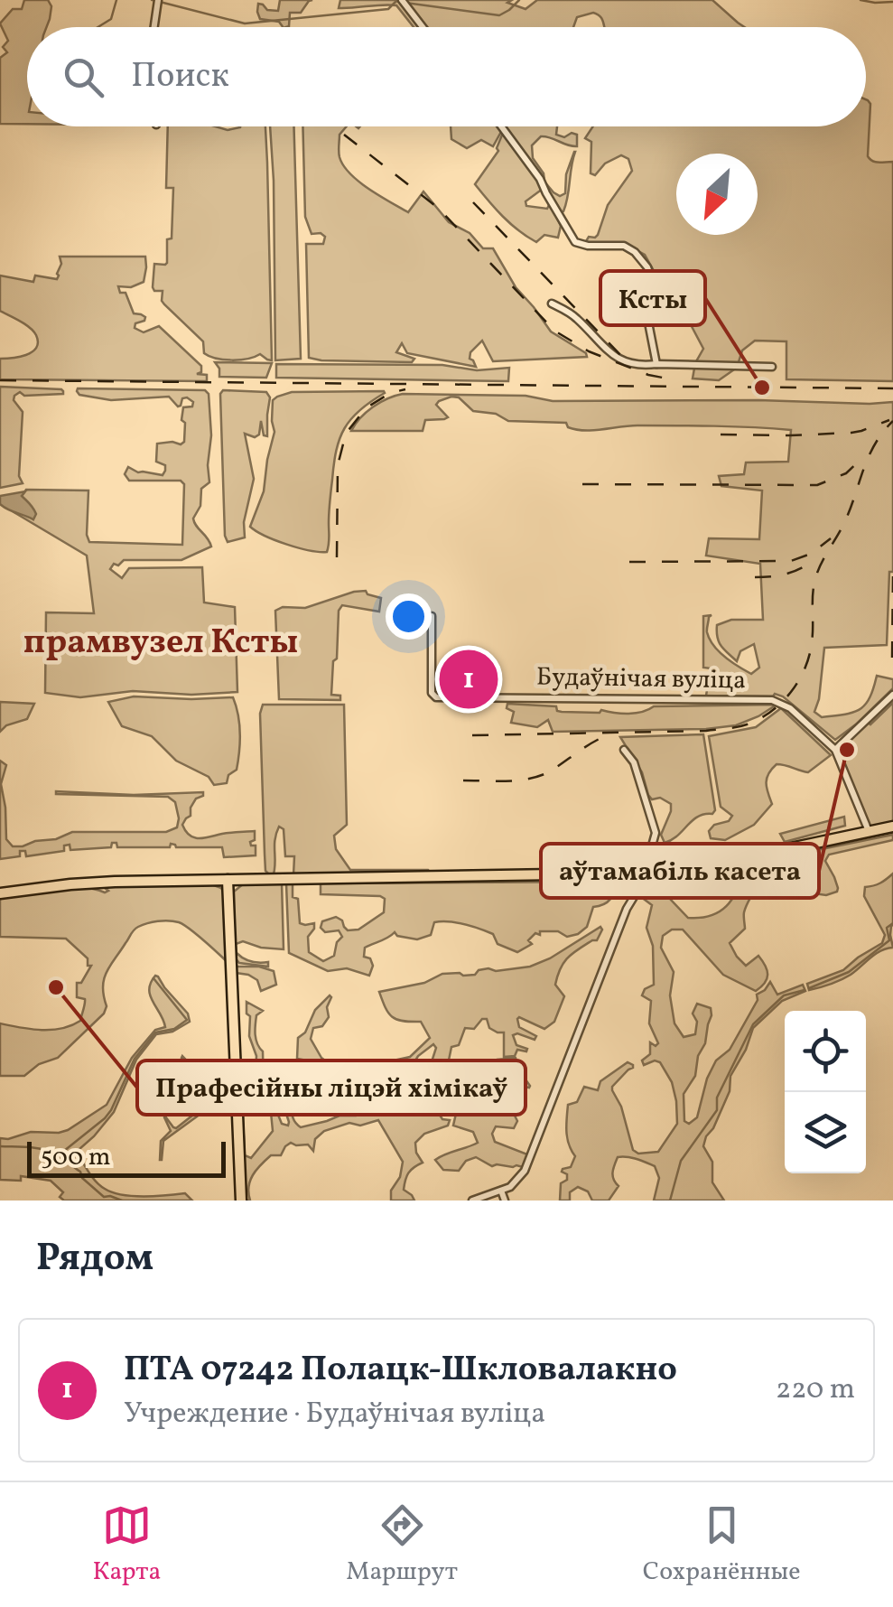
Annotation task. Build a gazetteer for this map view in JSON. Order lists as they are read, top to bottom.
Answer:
{
  "streets": {
    "street": ["Будаўнічая вуліца"]
  },
  "districts": ["прамвузел Ксты"],
  "places": ["Ксты", "аўтамабіль касета", "Прафесійны ліцэй хімікаў"],
  "scale_bar": "500 m",
  "north": "bottom left",
  "page": {
    "search": "Поиск",
    "pins": "1",
    "scale": "500 m",
    "heading": "Рядом",
    "list": [
      {
        "mark": "1",
        "name": "ПТА 07242 Полацк-Шкловалакно",
        "note": "Учреждение · Будаўнічая вуліца",
        "value": "220 m"
      }
    ],
    "nav": ["Карта", "Маршрут", "Сохранённые"]
  }
}
